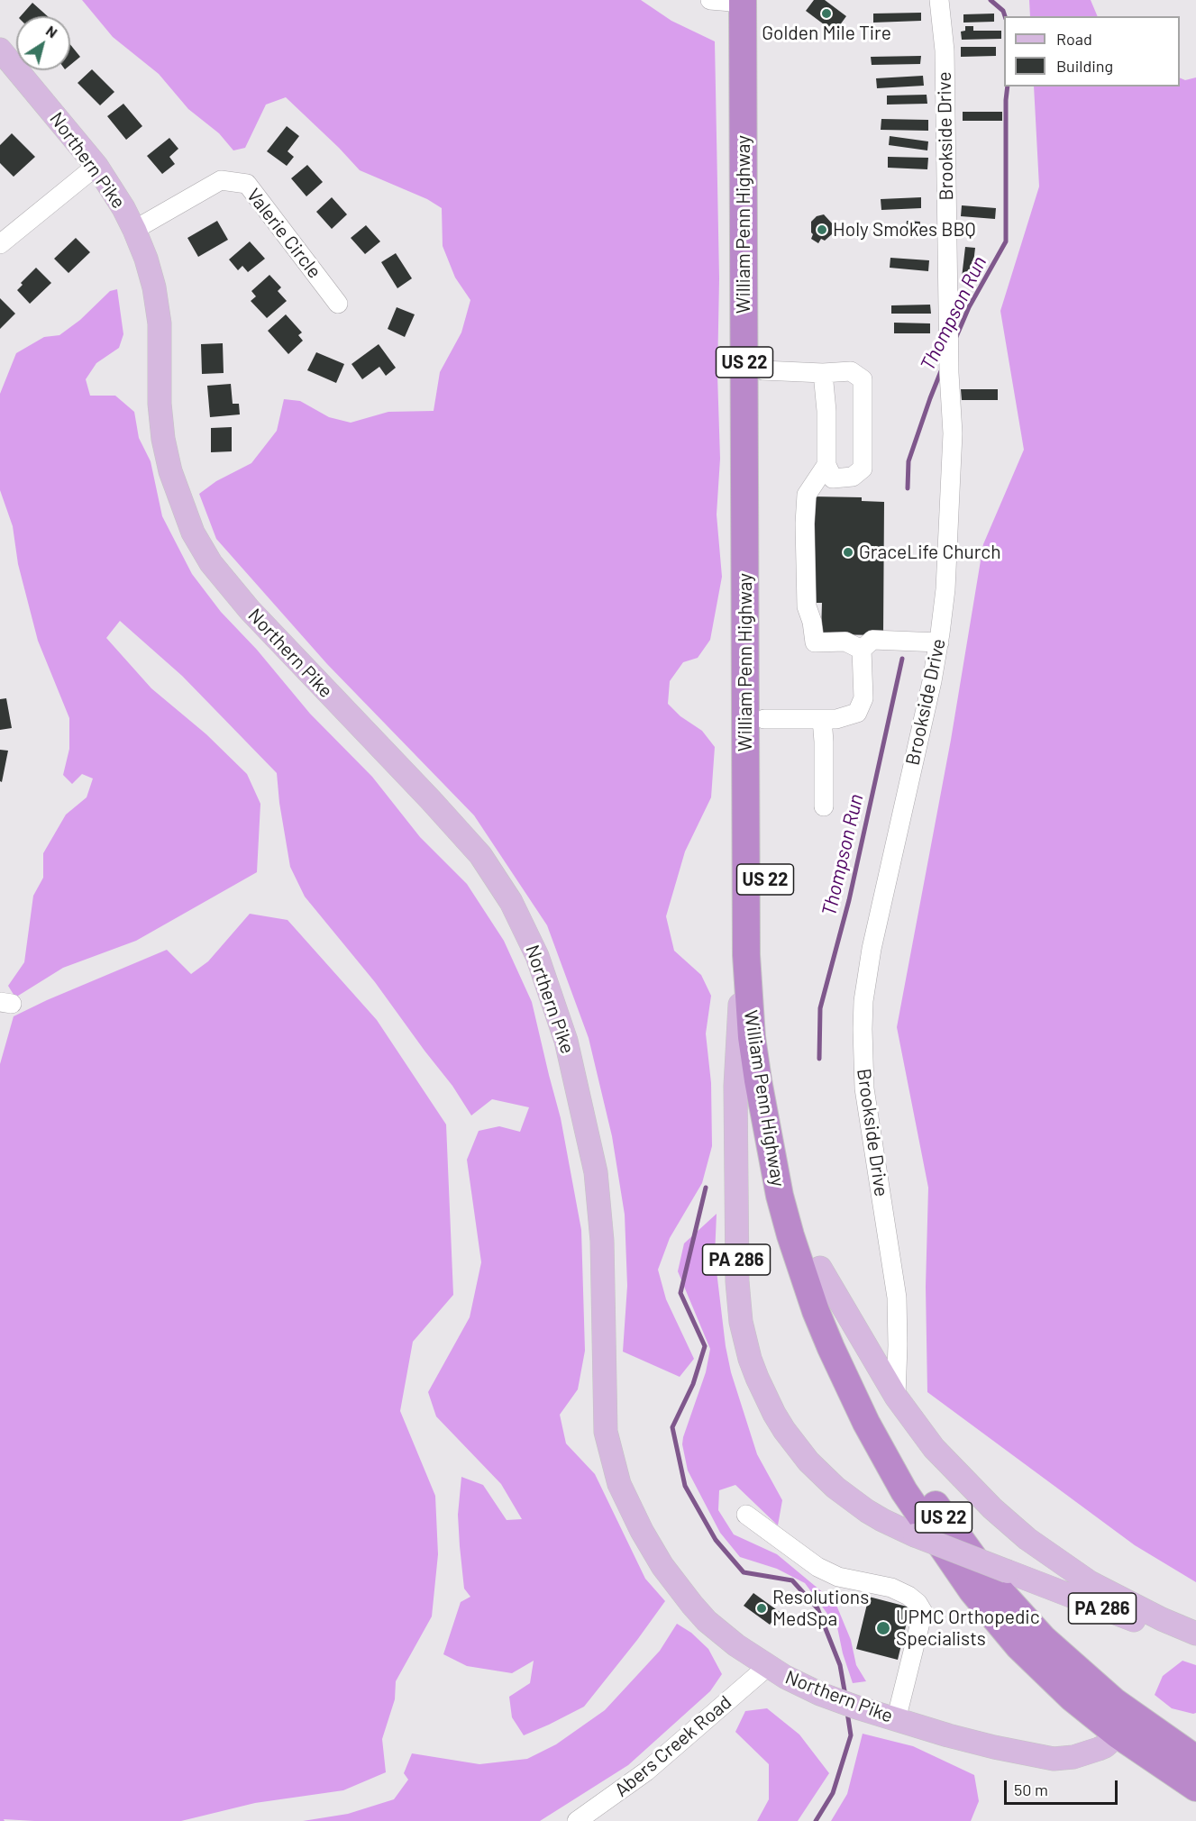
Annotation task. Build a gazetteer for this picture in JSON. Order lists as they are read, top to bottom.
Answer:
{
  "streets": {
    "highway": ["William Penn Highway", "US 22"],
    "main road": ["Northern Pike", "PA 286"],
    "street": ["Brookside Drive", "Valerie Circle", "Abers Creek Road"]
  },
  "crossings": [
    ["Brookside Drive", "PA 286"],
    ["Northern Pike", "William Penn Highway"],
    ["Northern Pike", "Valerie Circle"],
    ["Northern Pike", "Abers Creek Road"],
    ["William Penn Highway", "PA 286"]
  ],
  "water": ["Thompson Run"],
  "places": [
    "Golden Mile Tire",
    "Holy Smokes BBQ",
    "GraceLife Church",
    "Resolutions MedSpa",
    "UPMC Orthopedic Specialists"
  ],
  "legend": ["Road", "Building"],
  "scale_bar": "50 m",
  "north": "top right"
}
